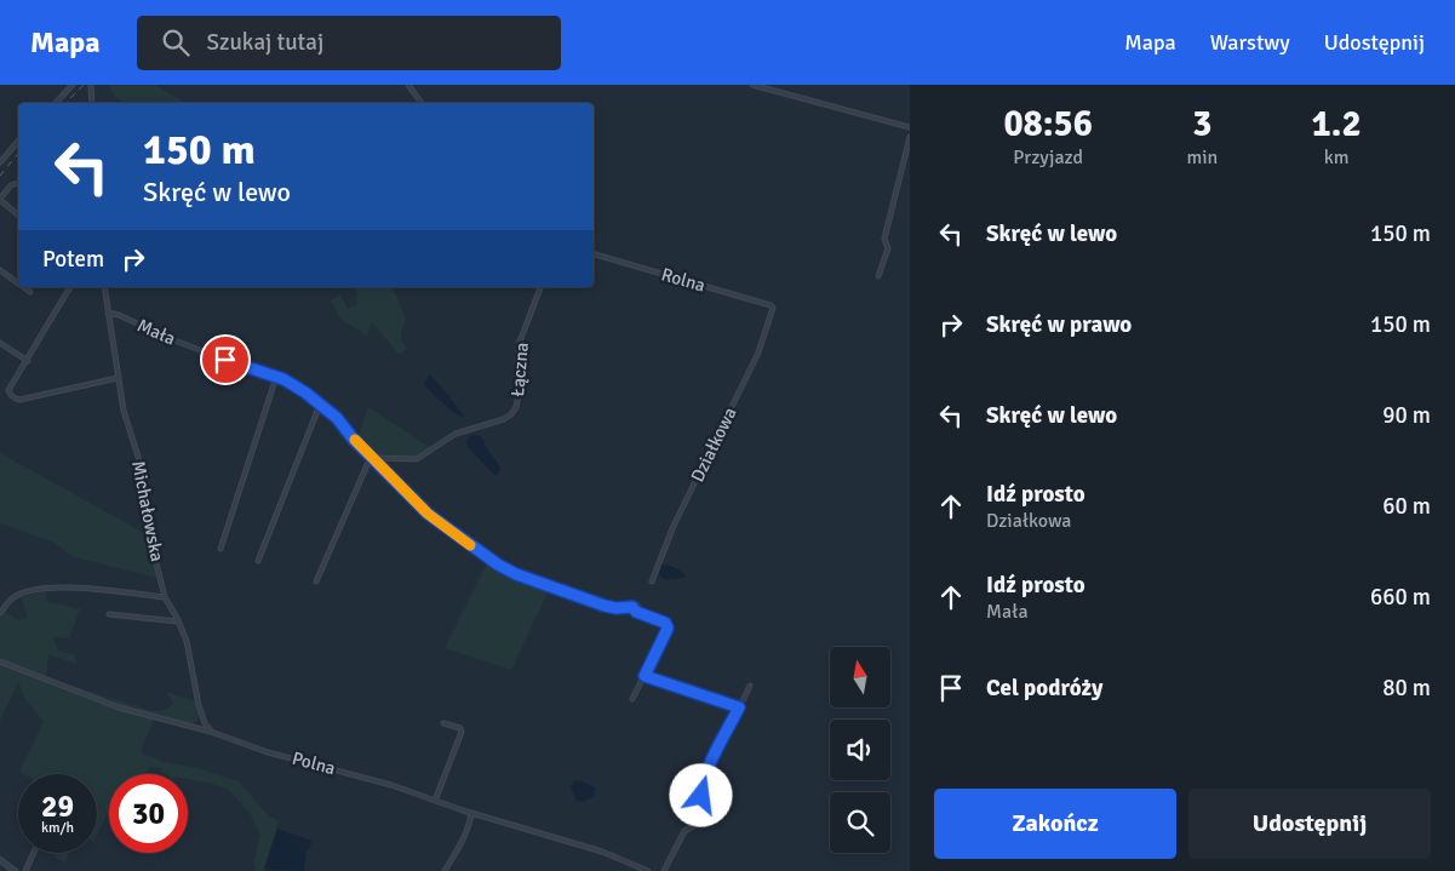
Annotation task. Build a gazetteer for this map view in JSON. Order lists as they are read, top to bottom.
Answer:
{
  "streets": {
    "street": [
      "Rolna",
      "Mała",
      "Łączna",
      "Działkowa",
      "Michałowska",
      "Polna"
    ]
  },
  "crossings": [
    ["Rolna", "Działkowa"],
    ["Mała", "Michałowska"],
    ["Michałowska", "Polna"]
  ],
  "north": "top",
  "page": {
    "header": "Mapa",
    "search": "Szukaj tutaj",
    "nav": ["Mapa", "Warstwy", "Udostępnij"],
    "eta": [
      "08:56",
      "Przyjazd",
      "3",
      "min",
      "1.2",
      "km"
    ],
    "turn": ["150 m", "Skręć w lewo"],
    "list": [
      {
        "name": "Skręć w lewo",
        "value": "150 m"
      },
      {
        "name": "Skręć w prawo",
        "value": "150 m"
      },
      {
        "name": "Skręć w lewo",
        "value": "90 m"
      },
      {
        "name": "Idź prosto",
        "note": "Działkowa",
        "value": "60 m"
      },
      {
        "name": "Idź prosto",
        "note": "Mała",
        "value": "660 m"
      },
      {
        "name": "Cel podróży",
        "value": "80 m"
      }
    ],
    "then": "Potem",
    "speed": "29 km/h",
    "limit": "30",
    "buttons": ["Zakończ", "Udostępnij"]
  }
}
